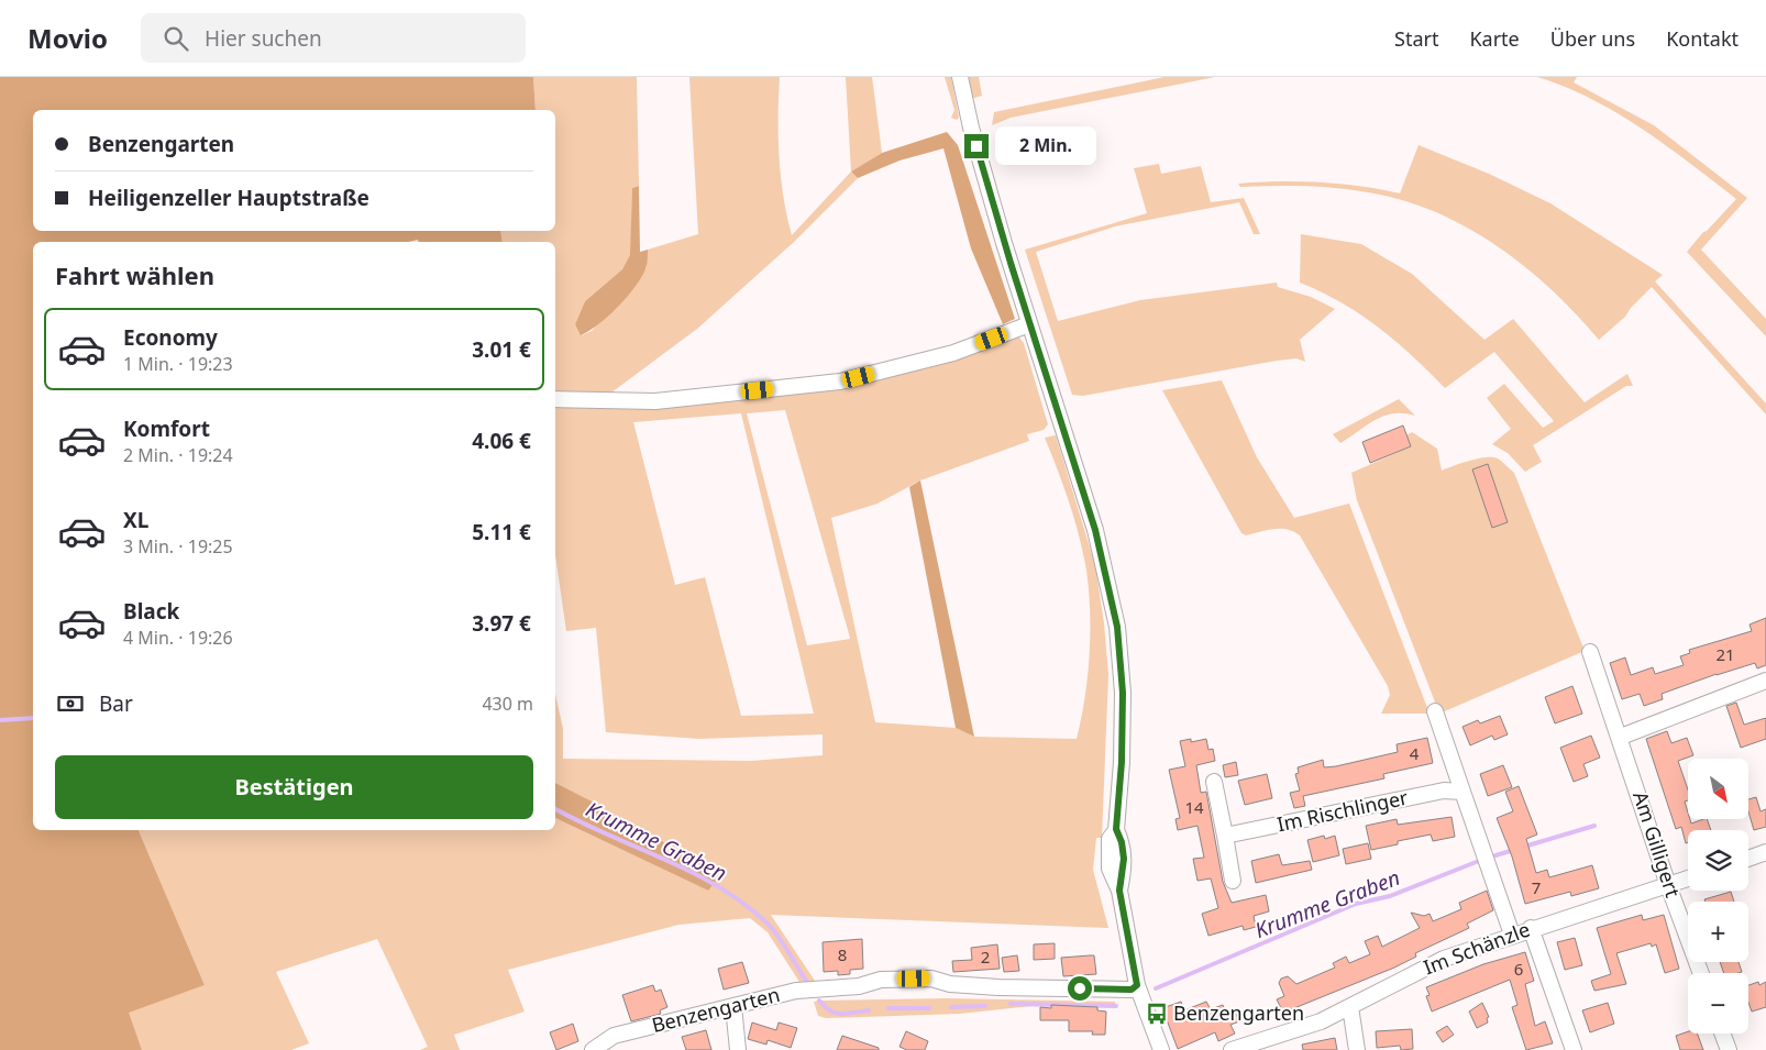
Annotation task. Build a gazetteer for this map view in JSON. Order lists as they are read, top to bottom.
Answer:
{
  "streets": {
    "street": [
      "Im Rischlinger",
      "Am Gilligert",
      "Im Schänzle",
      "Benzengarten"
    ]
  },
  "crossings": [
    ["Am Gilligert", "Im Schänzle"]
  ],
  "water": ["Krumme Graben"],
  "places": {
    "bus stop": ["Benzengarten"]
  },
  "house_numbers": [
    "21",
    "4",
    "14",
    "7",
    "8",
    "2",
    "6"
  ],
  "north": "bottom right",
  "page": {
    "header": "Movio",
    "search": "Hier suchen",
    "nav": [
      "Start",
      "Karte",
      "Über uns",
      "Kontakt"
    ],
    "banner": ["Benzengarten", "Heiligenzeller Hauptstraße"],
    "bubble": "2 Min.",
    "heading": "Fahrt wählen",
    "list": [
      {
        "name": "Economy",
        "note": "1 Min. · 19:23",
        "value": "3.01 €"
      },
      {
        "name": "Komfort",
        "note": "2 Min. · 19:24",
        "value": "4.06 €"
      },
      {
        "name": "XL",
        "note": "3 Min. · 19:25",
        "value": "5.11 €"
      },
      {
        "name": "Black",
        "note": "4 Min. · 19:26",
        "value": "3.97 €"
      }
    ],
    "pay": ["Bar", "430 m"],
    "buttons": "Bestätigen",
    "map_buttons": ["+", "−"]
  }
}
